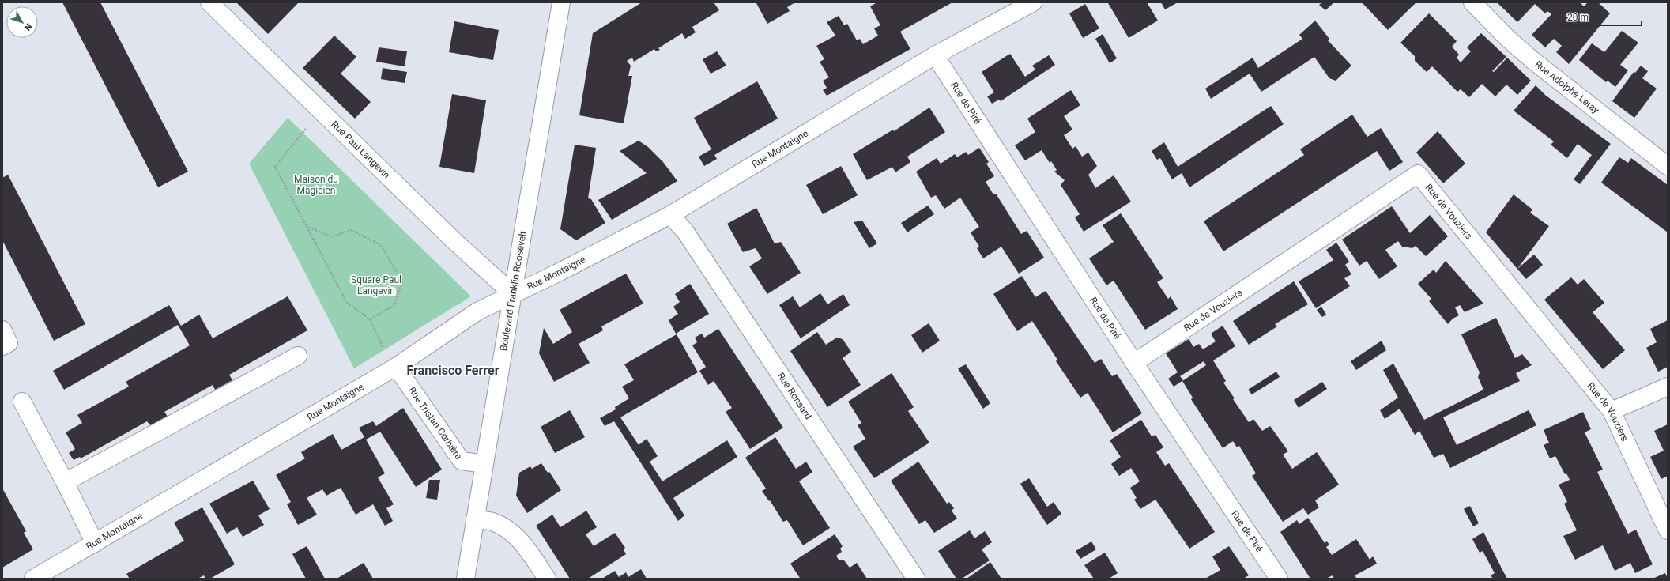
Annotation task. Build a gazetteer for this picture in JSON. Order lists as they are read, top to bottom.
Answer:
{
  "streets": {
    "street": [
      "Rue Adolphe Leray",
      "Rue de Piré",
      "Rue Paul Langevin",
      "Rue Montaigne",
      "Rue de Vouziers",
      "Boulevard Franklin Roosevelt",
      "Rue Ronsard",
      "Rue Tristan Corbière"
    ]
  },
  "crossings": [
    ["Rue de Piré", "Rue Montaigne"],
    ["Rue de Piré", "Rue de Vouziers"],
    ["Rue Paul Langevin", "Rue Montaigne"],
    ["Rue Paul Langevin", "Boulevard Franklin Roosevelt"],
    ["Rue Montaigne", "Boulevard Franklin Roosevelt"],
    ["Rue Montaigne", "Rue Ronsard"],
    ["Rue Montaigne", "Rue Tristan Corbière"],
    ["Boulevard Franklin Roosevelt", "Rue Tristan Corbière"]
  ],
  "districts": ["Francisco Ferrer"],
  "parks": ["Maison du Magicien", "Square Paul Langevin"],
  "scale_bar": "20 m",
  "north": "bottom right"
}
